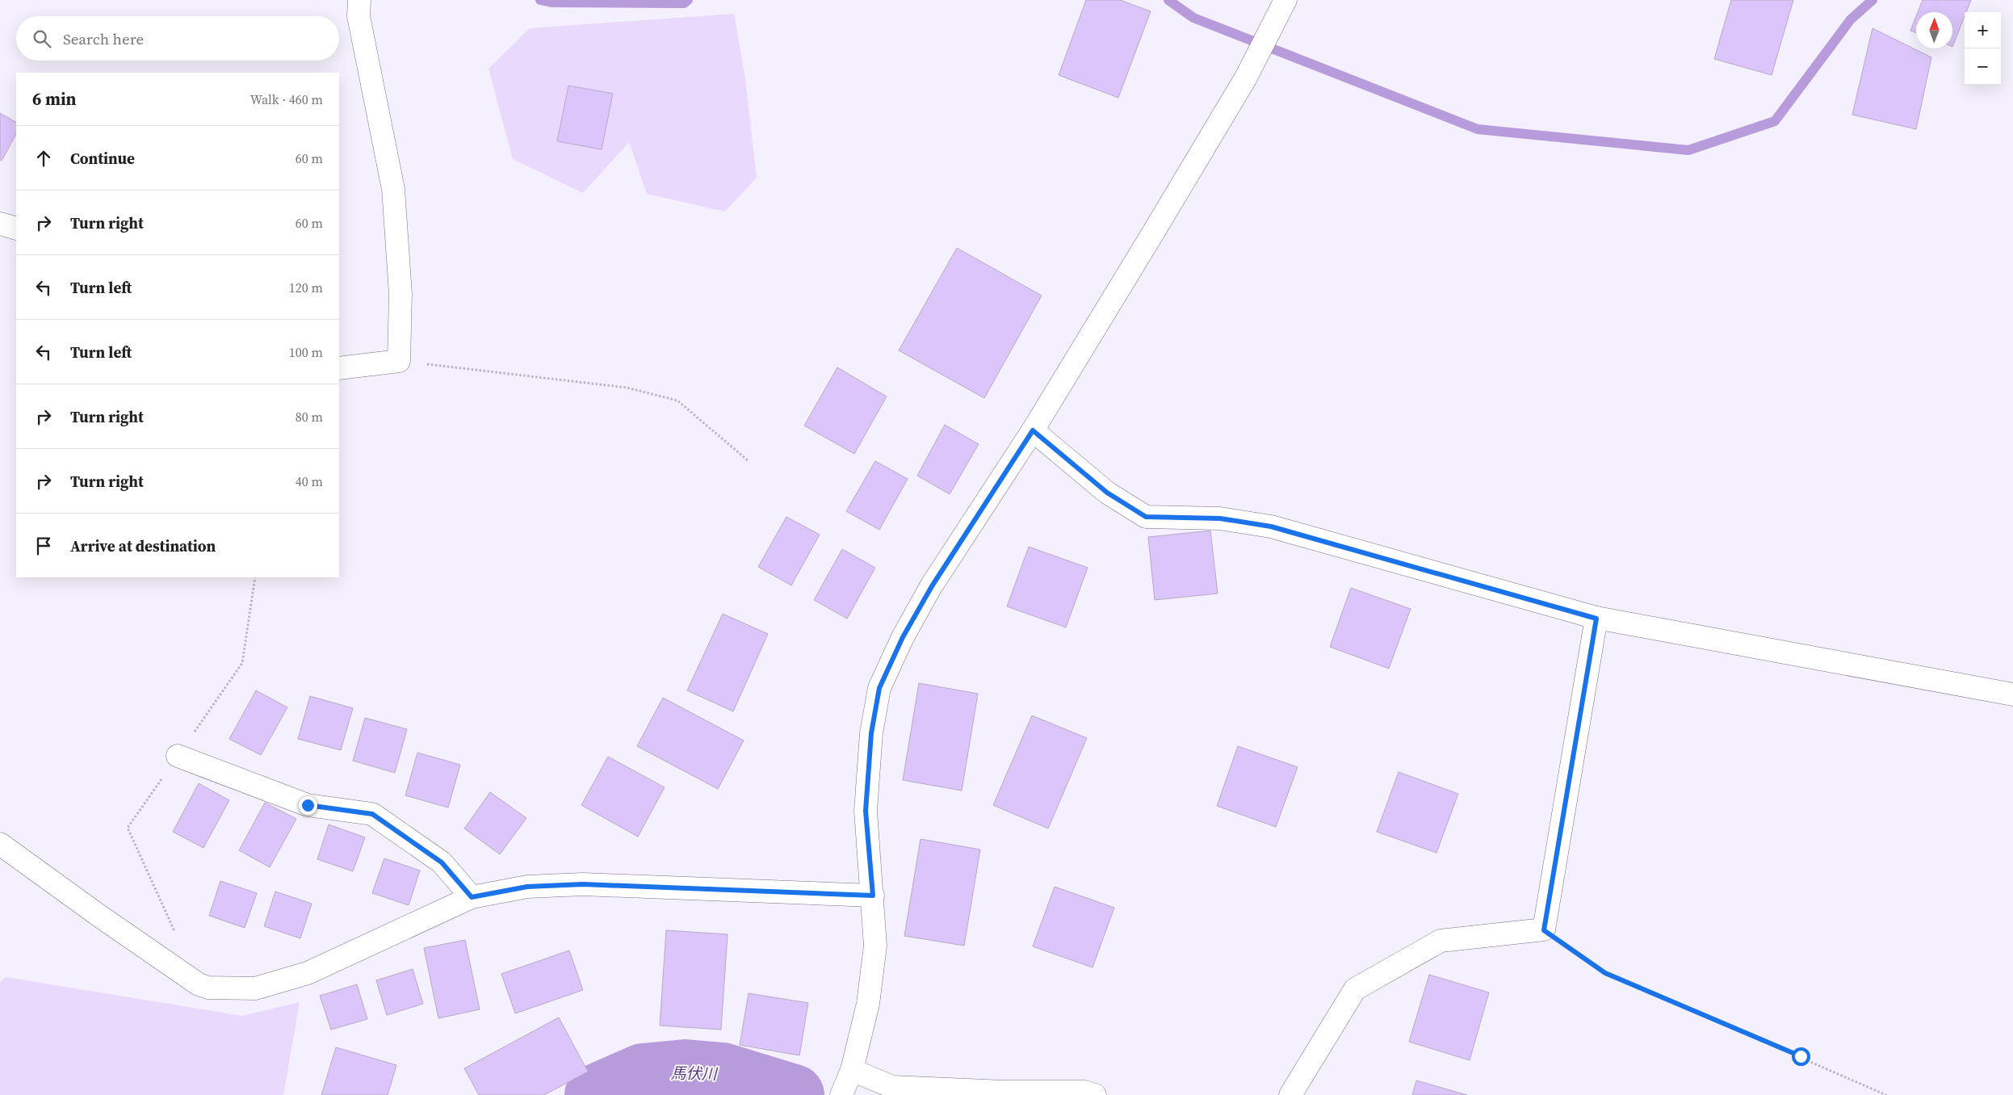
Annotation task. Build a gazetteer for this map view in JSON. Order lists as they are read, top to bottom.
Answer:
{
  "water": ["馬伏川"],
  "north": "top",
  "page": {
    "map_buttons": ["+", "−"],
    "search": "Search here",
    "heading": ["6 min", "Walk · 460 m"],
    "list": [
      ["Continue", "60 m"],
      ["Turn right", "60 m"],
      ["Turn left", "120 m"],
      ["Turn left", "100 m"],
      ["Turn right", "80 m"],
      ["Turn right", "40 m"],
      "Arrive at destination"
    ]
  }
}
